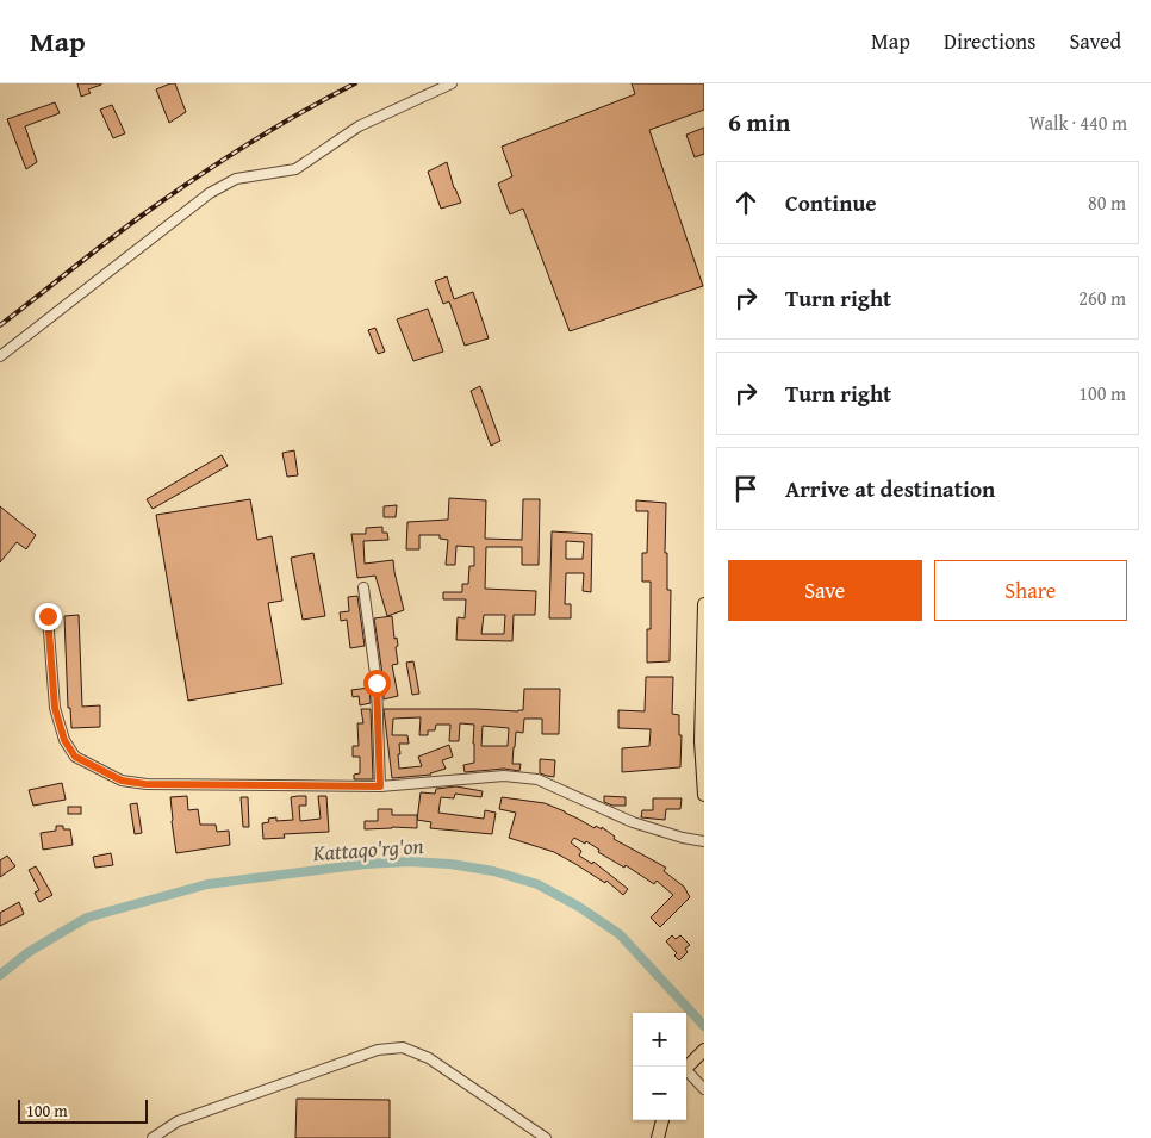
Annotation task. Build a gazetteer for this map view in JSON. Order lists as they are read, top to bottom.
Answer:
{
  "water": ["Kattaqo'rg'on"],
  "scale_bar": "100 m",
  "page": {
    "header": "Map",
    "nav": ["Map", "Directions", "Saved"],
    "heading": ["6 min", "Walk · 440 m"],
    "list": [
      ["Continue", "80 m"],
      ["Turn right", "260 m"],
      ["Turn right", "100 m"],
      "Arrive at destination"
    ],
    "buttons": ["Save", "Share"],
    "map_buttons": ["+", "−"],
    "scale": "100 m"
  }
}
